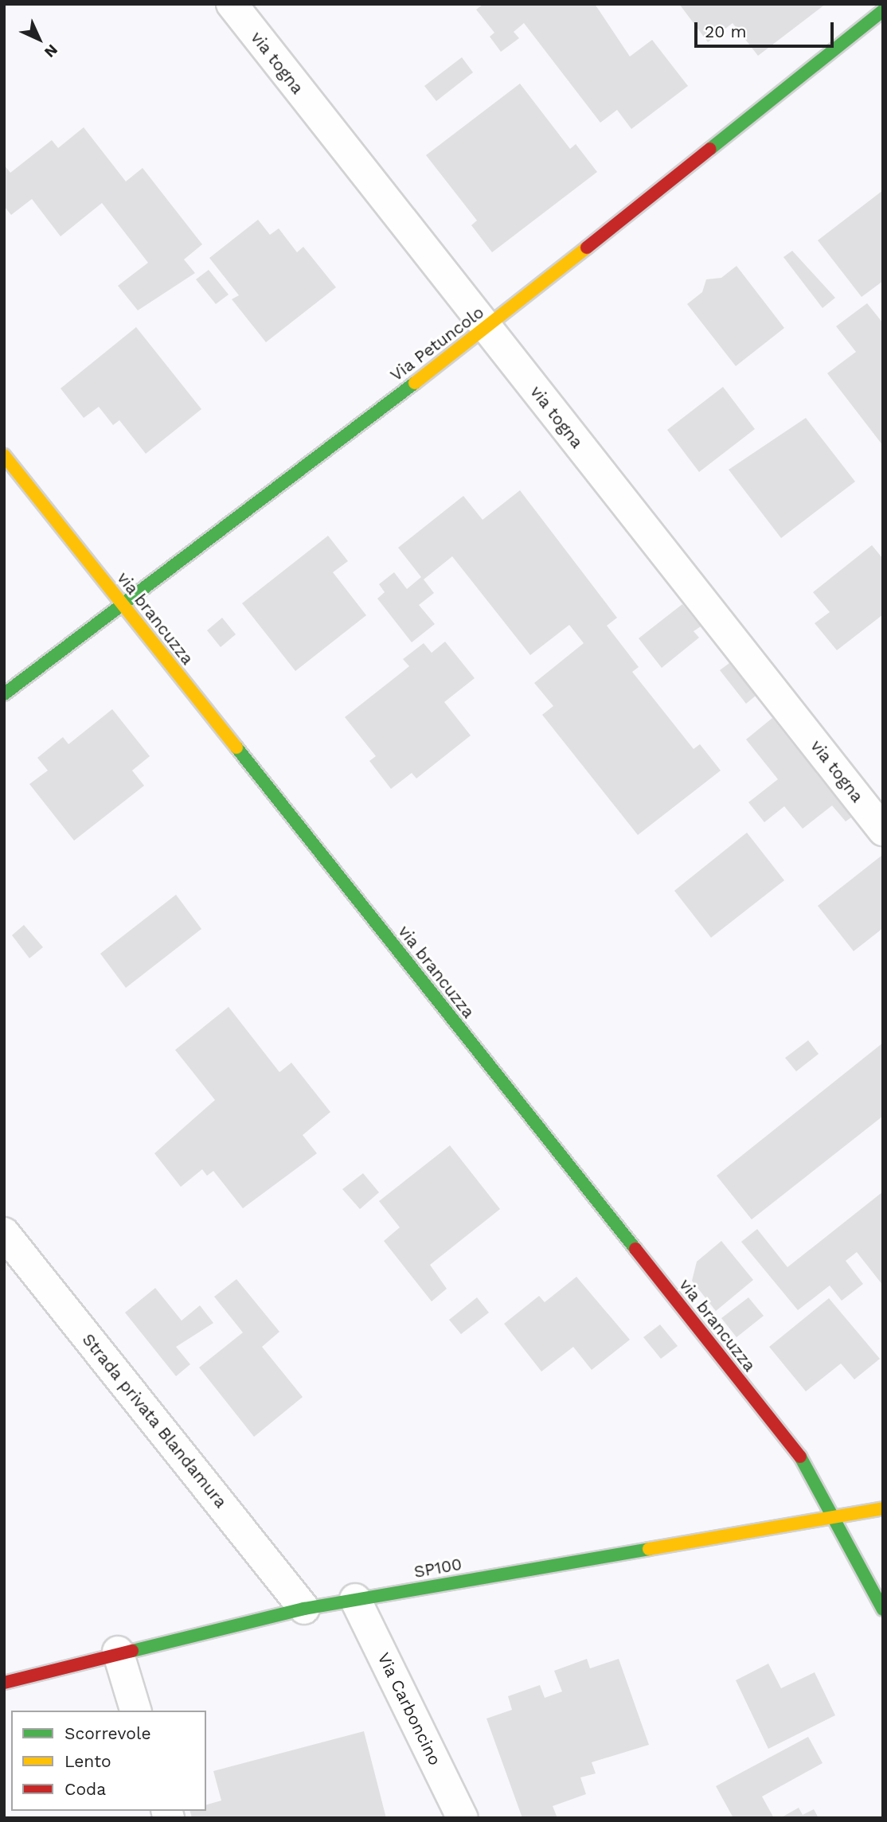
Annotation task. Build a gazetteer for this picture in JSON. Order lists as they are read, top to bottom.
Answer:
{
  "streets": {
    "street": [
      "via togna",
      "Via Petuncolo",
      "via brancuzza",
      "Strada privata Blandamura",
      "SP100",
      "Via Carboncino"
    ]
  },
  "crossings": [
    ["via togna", "Via Petuncolo"],
    ["Via Petuncolo", "via brancuzza"],
    ["via brancuzza", "SP100"],
    ["Strada privata Blandamura", "SP100"],
    ["SP100", "Via Carboncino"]
  ],
  "legend": ["Scorrevole", "Lento", "Coda"],
  "scale_bar": "20 m",
  "north": "bottom right"
}
